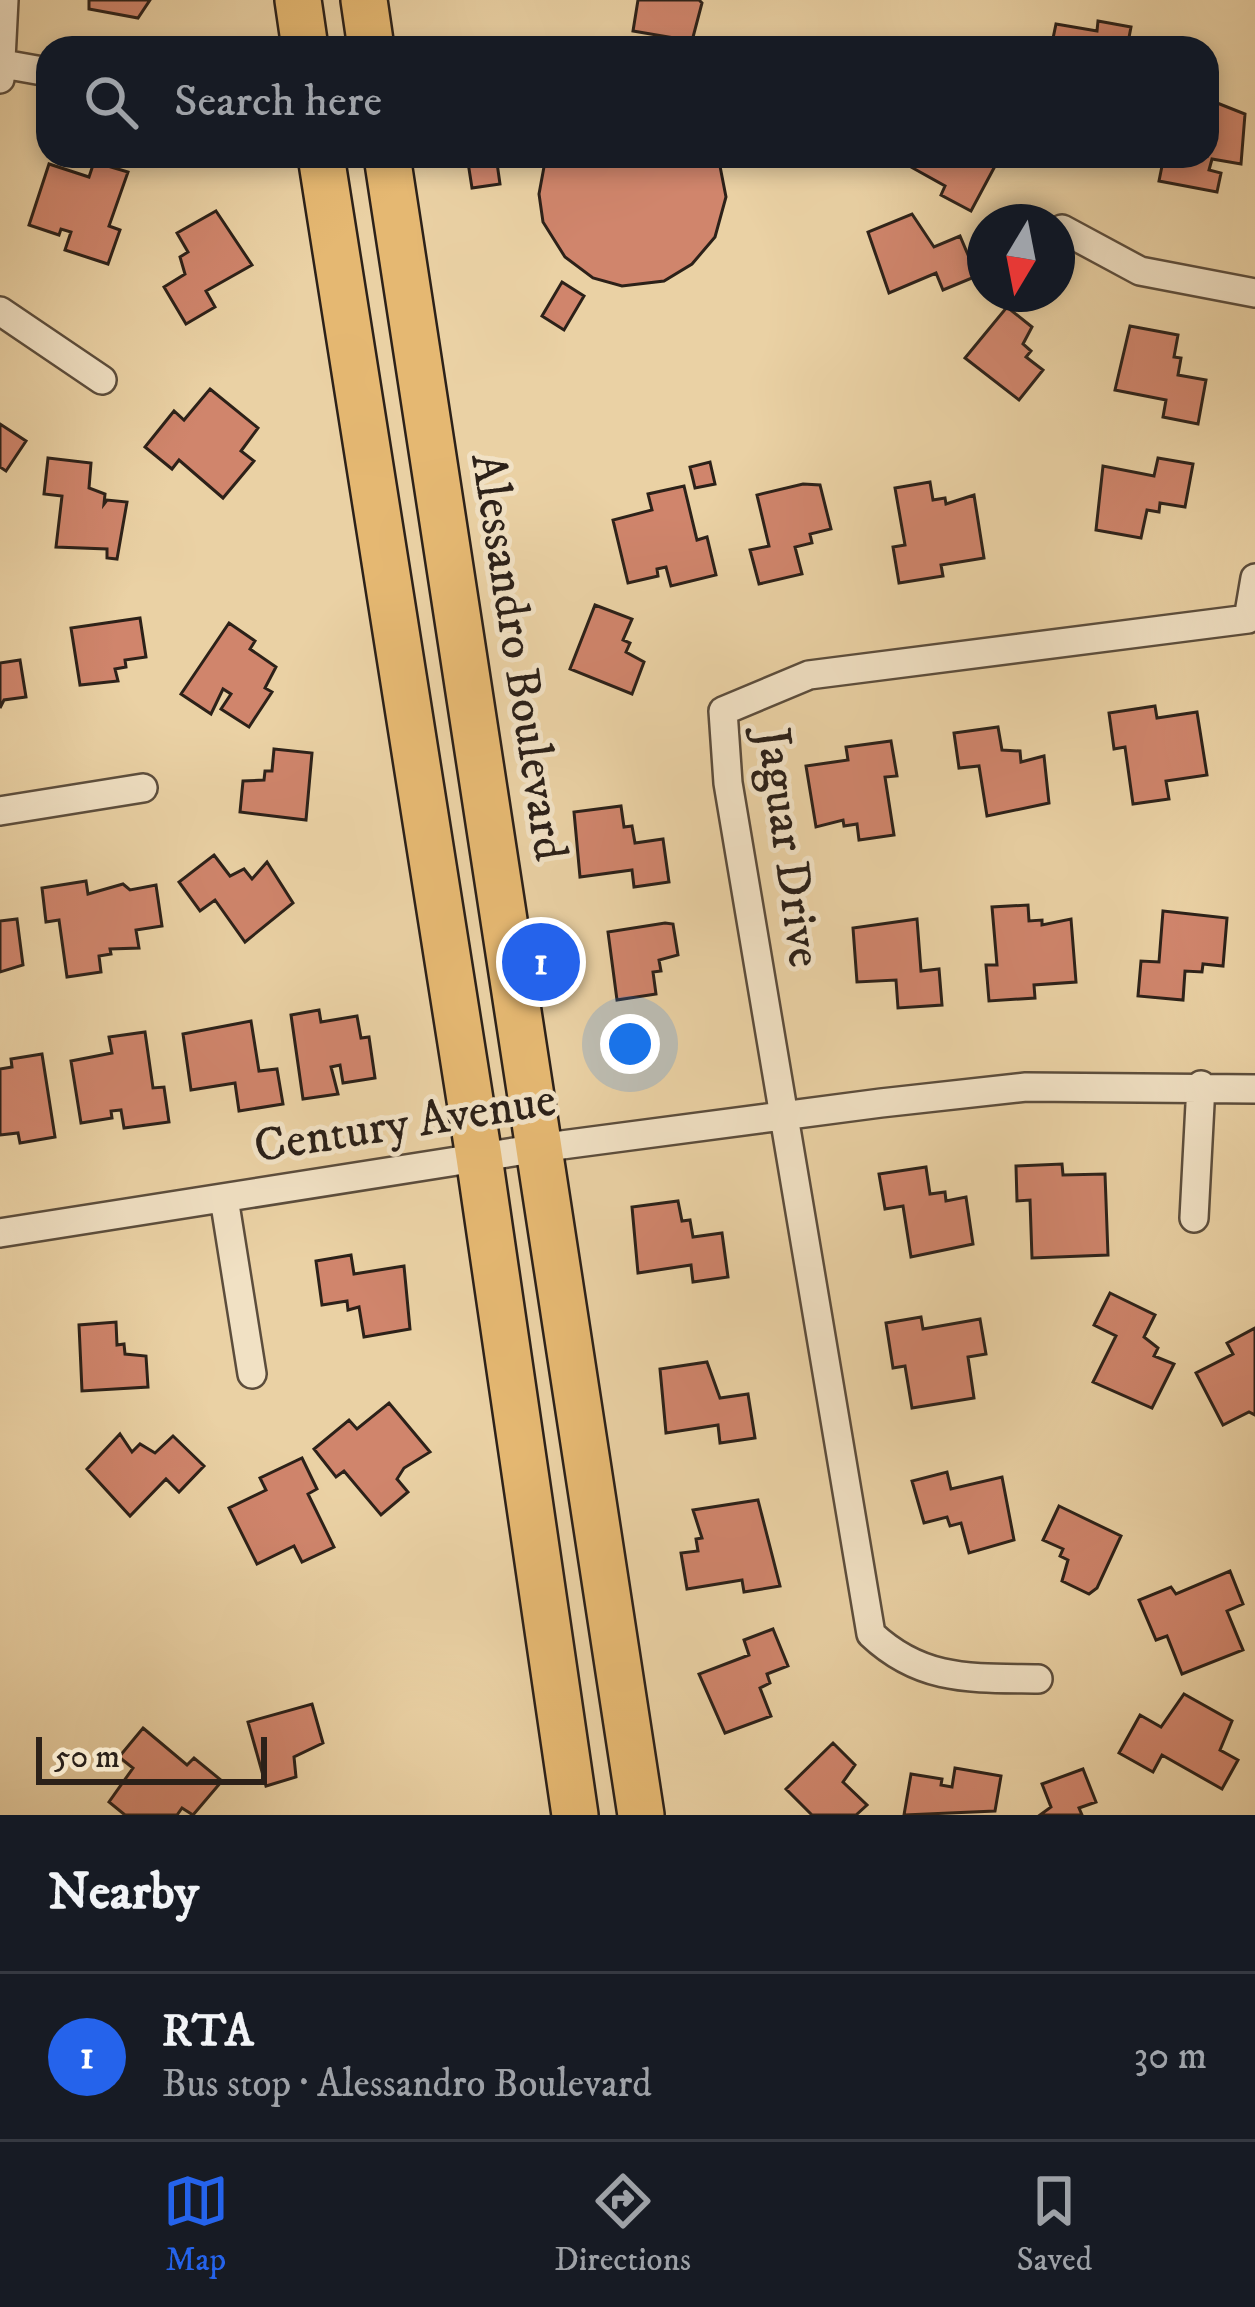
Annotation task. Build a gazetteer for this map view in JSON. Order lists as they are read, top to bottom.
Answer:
{
  "streets": {
    "main road": ["Alessandro Boulevard"],
    "street": ["Jaguar Drive", "Century Avenue"]
  },
  "crossings": [
    ["Alessandro Boulevard", "Century Avenue"],
    ["Jaguar Drive", "Century Avenue"]
  ],
  "scale_bar": "50 m",
  "north": "bottom",
  "page": {
    "search": "Search here",
    "pins": "1",
    "scale": "50 m",
    "heading": "Nearby",
    "list": [
      {
        "mark": "1",
        "name": "RTA",
        "note": "Bus stop · Alessandro Boulevard",
        "value": "30 m"
      }
    ],
    "nav": ["Map", "Directions", "Saved"]
  }
}
